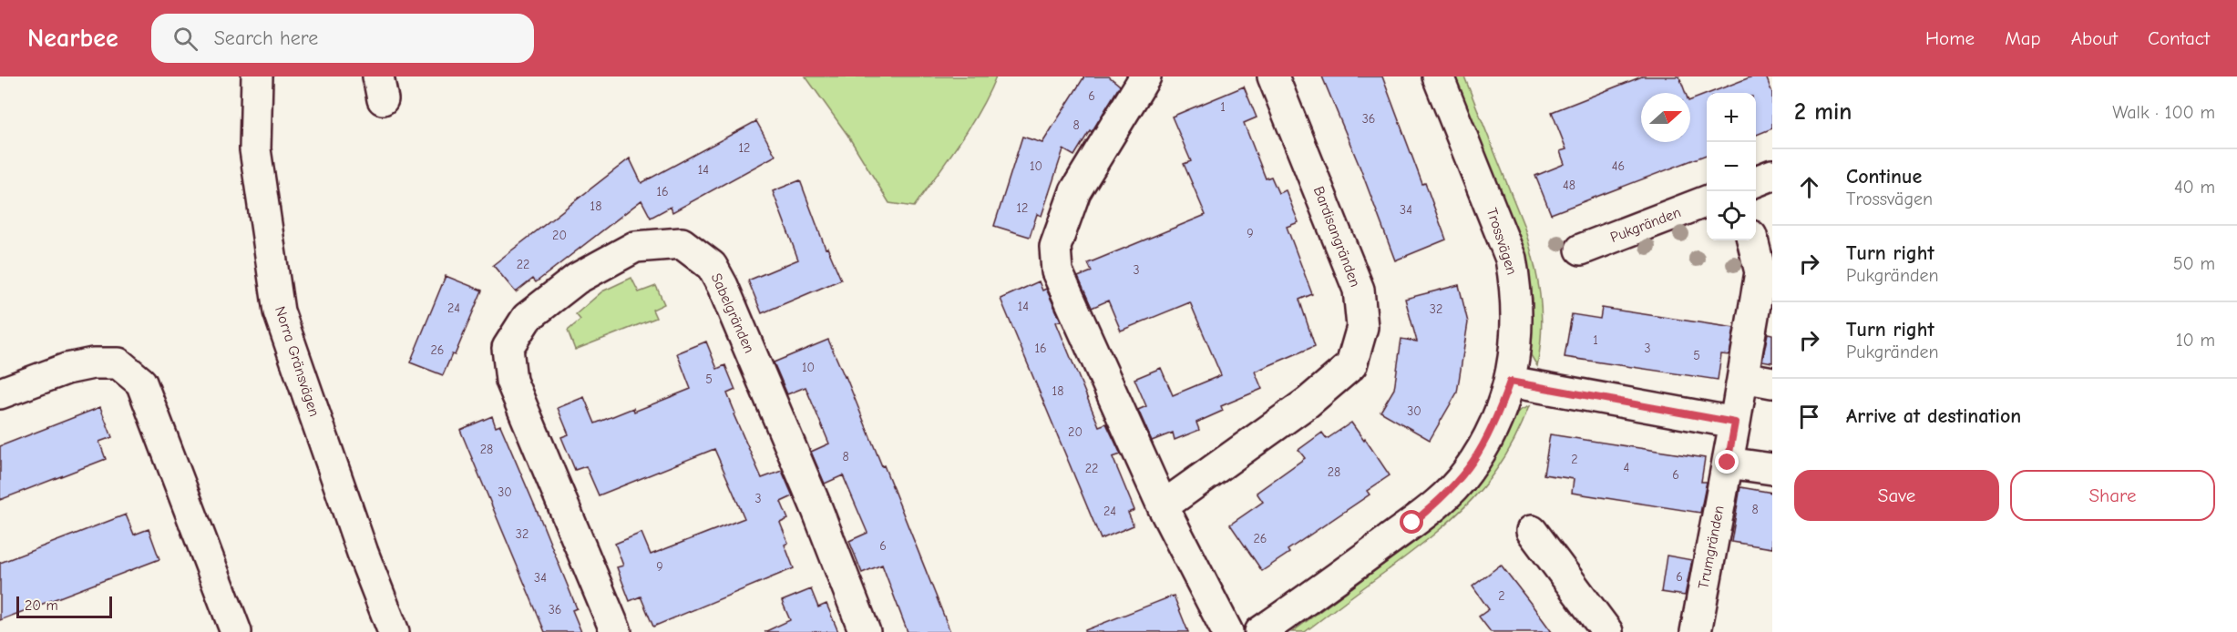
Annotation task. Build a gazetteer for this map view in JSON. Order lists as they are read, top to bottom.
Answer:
{
  "streets": {
    "street": [
      "Pukgränden",
      "Bardisangränden",
      "Trossvägen",
      "Sabelgränden",
      "Norra Gränsvägen",
      "Trumgränden"
    ]
  },
  "house_numbers": [
    "6",
    "1",
    "36",
    "8",
    "12",
    "10",
    "46",
    "14",
    "48",
    "16",
    "18",
    "12",
    "34",
    "9",
    "20",
    "22",
    "3",
    "14",
    "24",
    "32",
    "1",
    "16",
    "3",
    "26",
    "5",
    "10",
    "5",
    "18",
    "30",
    "20",
    "28",
    "8",
    "2",
    "4",
    "22",
    "28",
    "6",
    "30",
    "3",
    "8",
    "24",
    "32",
    "26",
    "6",
    "9",
    "6",
    "34",
    "2",
    "36"
  ],
  "scale_bar": "20 m",
  "north": "right",
  "page": {
    "header": "Nearbee",
    "search": "Search here",
    "nav": [
      "Home",
      "Map",
      "About",
      "Contact"
    ],
    "heading": ["2 min", "Walk · 100 m"],
    "map_buttons": ["+", "−"],
    "list": [
      ["Continue", "Trossvägen", "40 m"],
      ["Turn right", "Pukgränden", "50 m"],
      ["Turn right", "Pukgränden", "10 m"],
      "Arrive at destination"
    ],
    "buttons": ["Save", "Share"],
    "scale": "20 m"
  }
}
